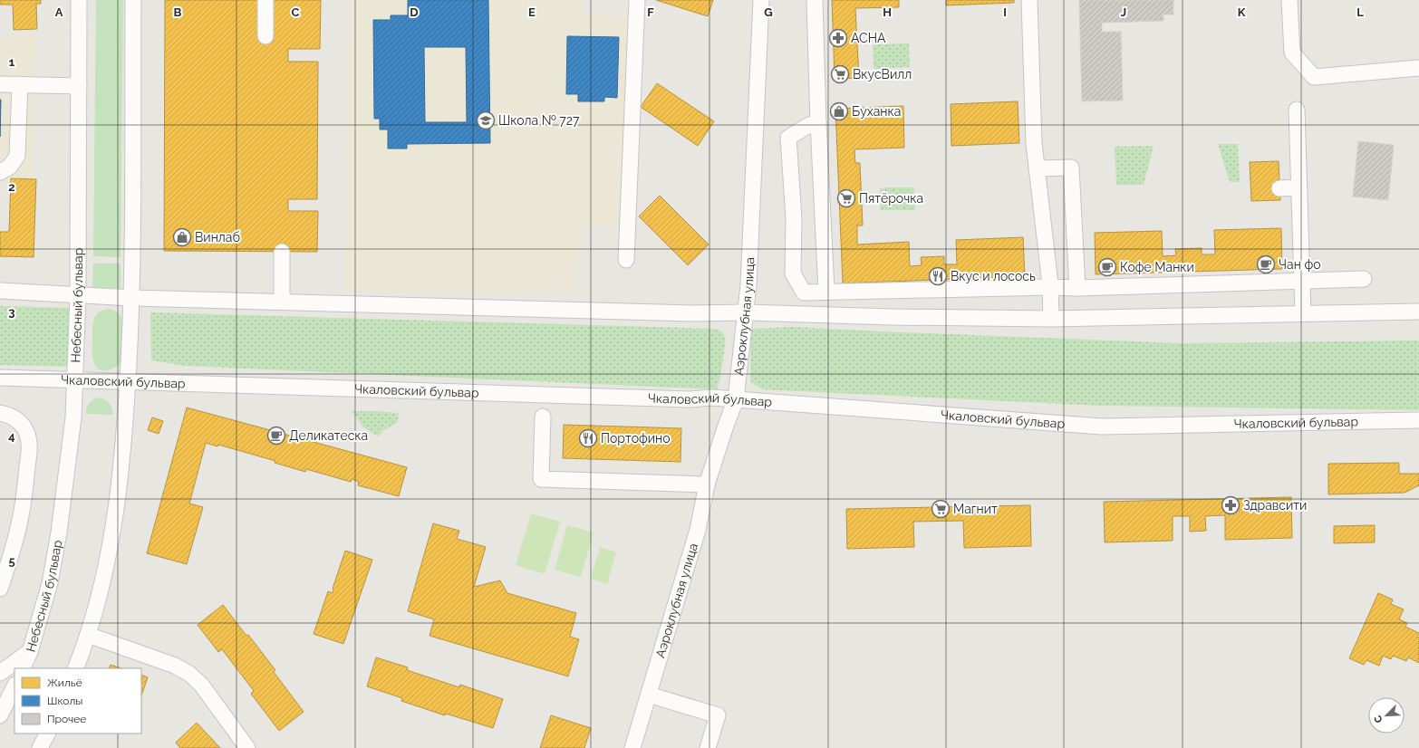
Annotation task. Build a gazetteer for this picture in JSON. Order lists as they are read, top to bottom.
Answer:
{
  "streets": {
    "street": ["Небесный бульвар", "Аэроклубная улица", "Чкаловский бульвар"]
  },
  "crossings": [
    ["Небесный бульвар", "Чкаловский бульвар"],
    ["Аэроклубная улица", "Чкаловский бульвар"]
  ],
  "places": {
    "pharmacy": ["АСНА", "Здравсити"],
    "supermarket": ["ВкусВилл", "Пятёрочка", "Магнит"],
    "shop": ["Буханка", "Винлаб"],
    "school or university": ["Школа № 727"],
    "cafe": ["Чан фо", "Кофе Манки", "Деликатеска"],
    "restaurant": ["Вкус и лосось", "Портофино"]
  },
  "legend": ["Жильё", "Школы", "Прочее"],
  "north": "bottom left",
  "grid": {
    "columns": [
      "A",
      "B",
      "C",
      "D",
      "E",
      "F",
      "G",
      "H",
      "I",
      "J",
      "K",
      "L"
    ],
    "rows": [
      "1",
      "2",
      "3",
      "4",
      "5"
    ]
  }
}
